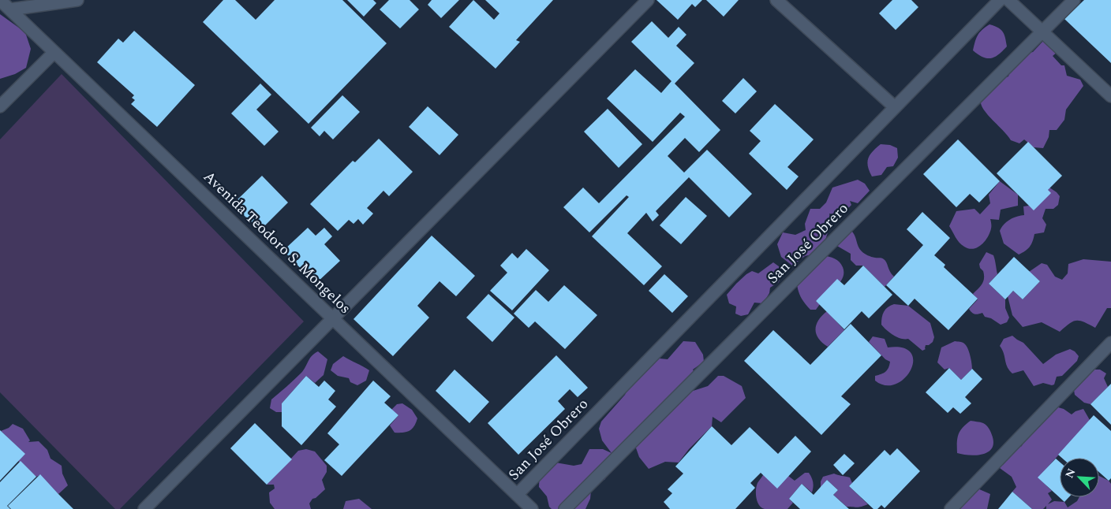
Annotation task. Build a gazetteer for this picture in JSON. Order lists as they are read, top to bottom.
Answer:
{
  "streets": {
    "street": ["Avenida Teodoro S. Mongelos", "San José Obrero"]
  },
  "crossings": [
    ["Avenida Teodoro S. Mongelos", "San José Obrero"]
  ],
  "north": "top left"
}
